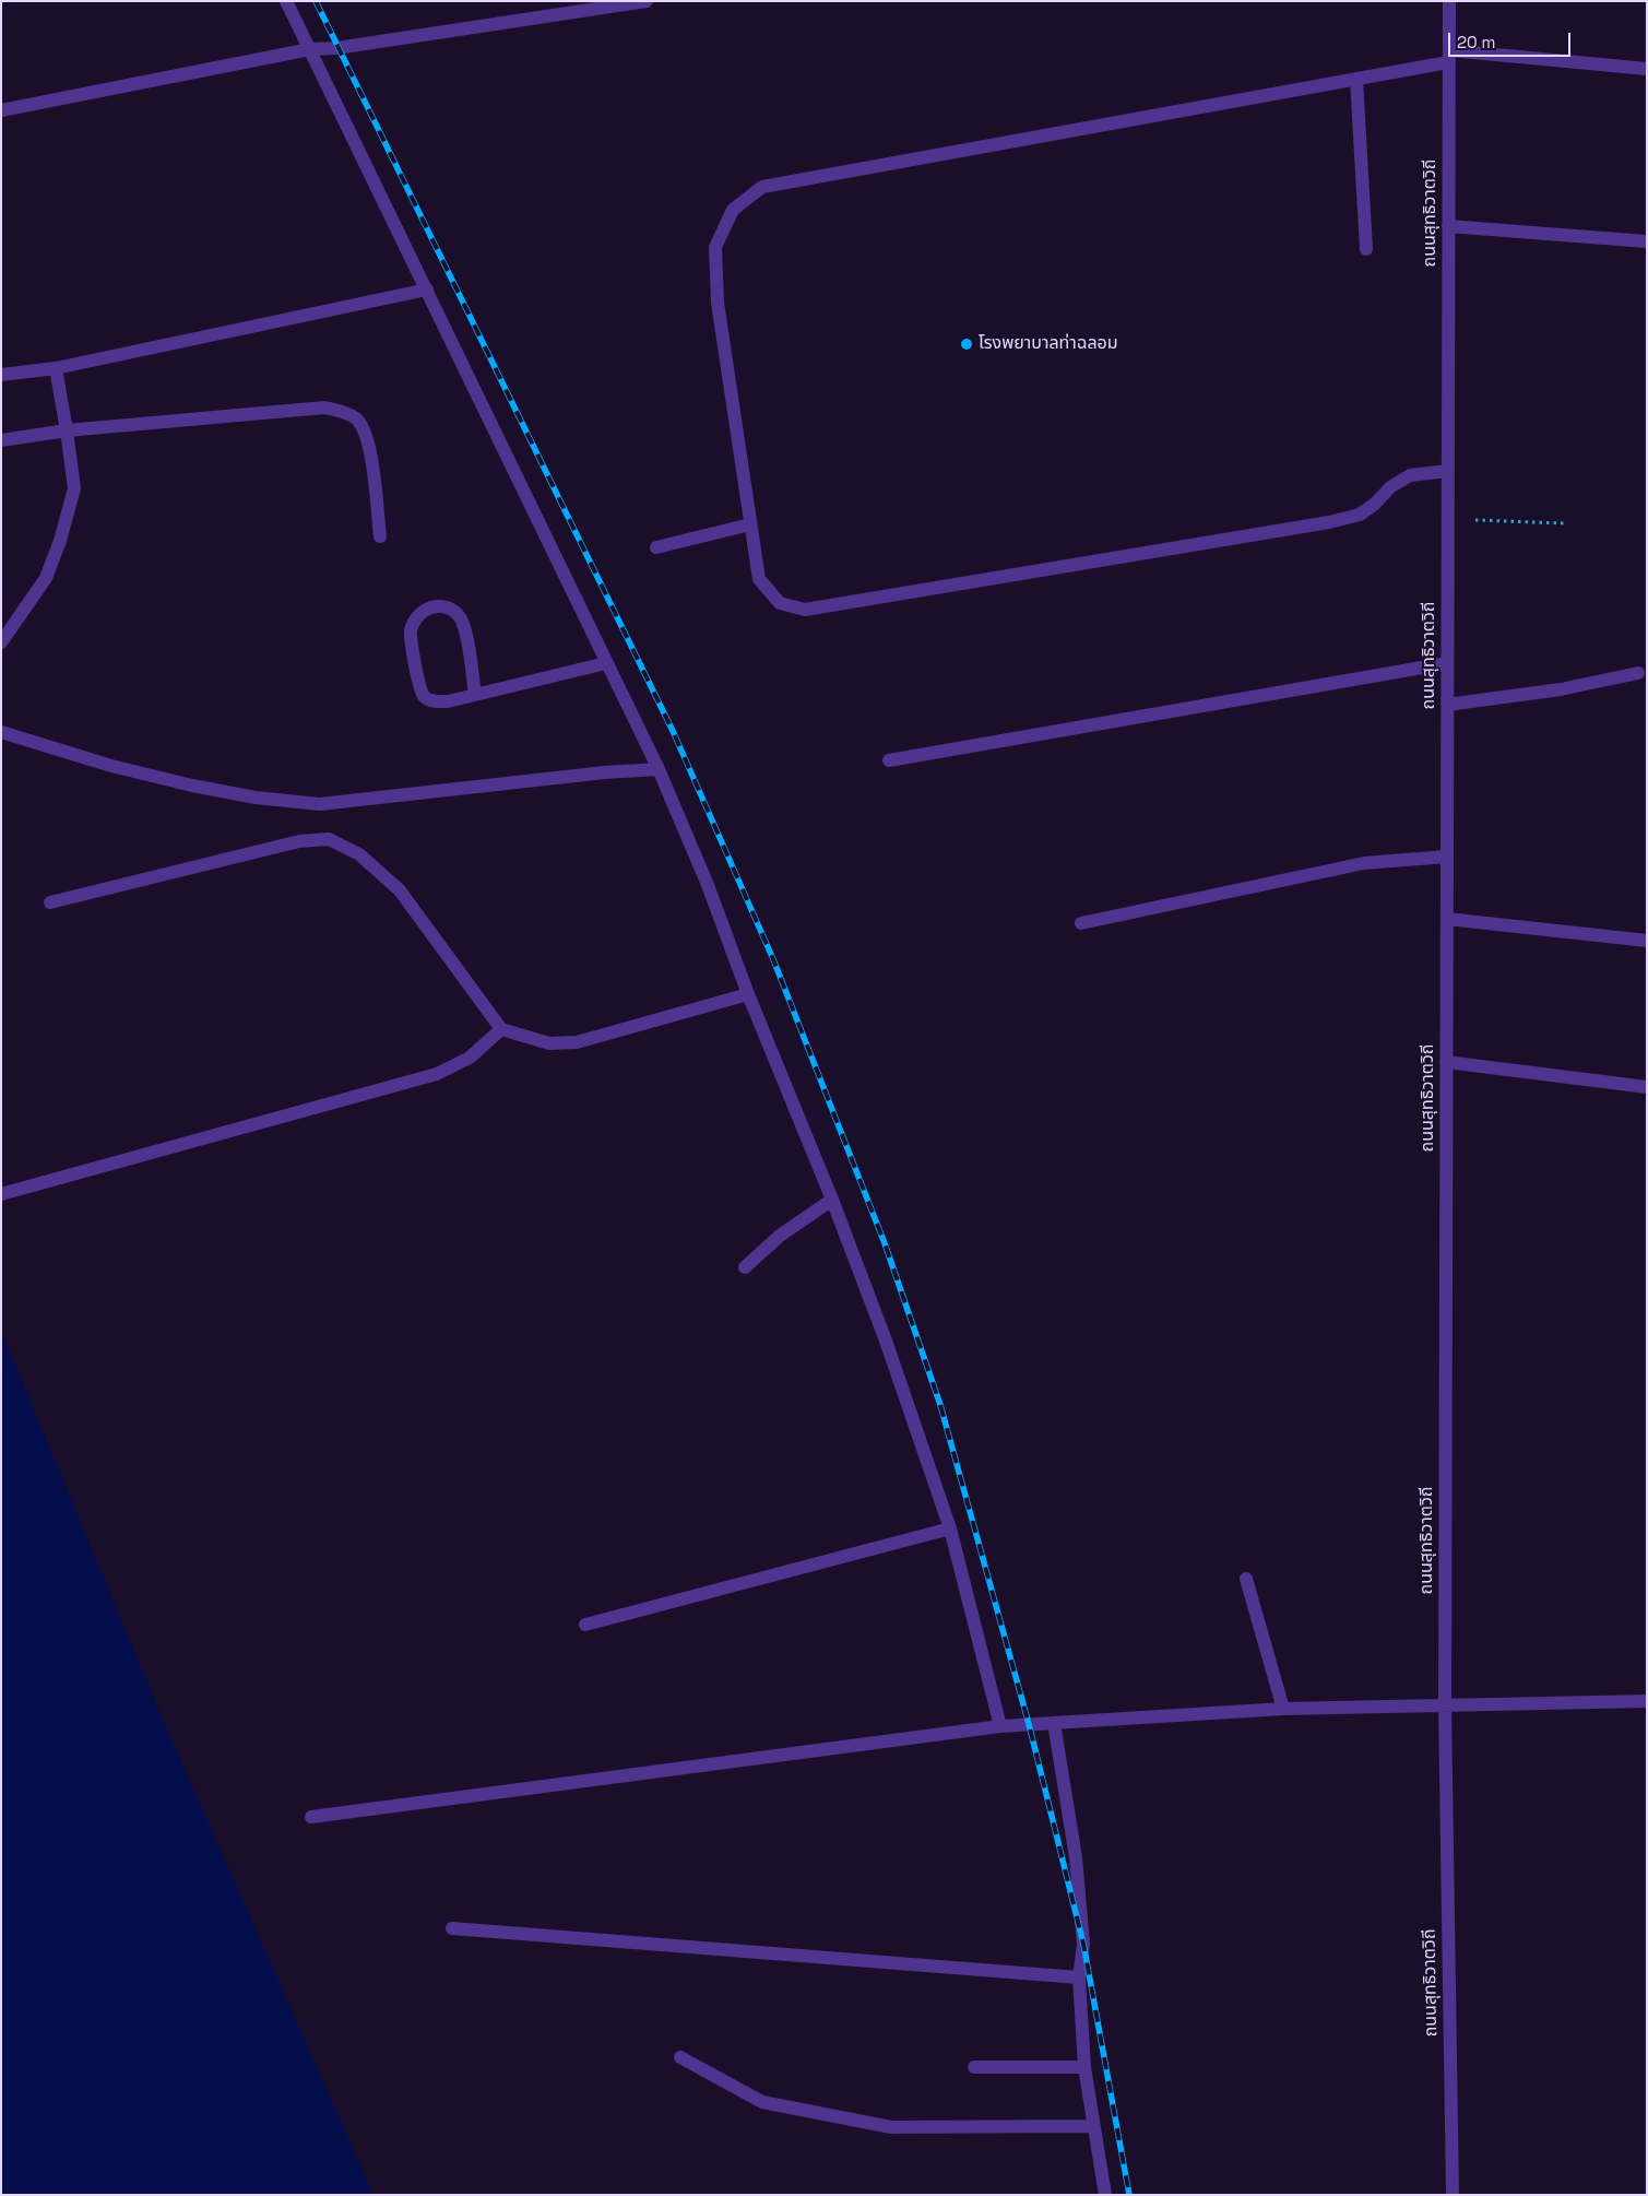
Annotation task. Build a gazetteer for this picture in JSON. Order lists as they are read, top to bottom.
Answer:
{
  "streets": {
    "street": ["ถนนสุทธิวาตวิถี"]
  },
  "places": ["โรงพยาบาลท่าฉลอม"],
  "scale_bar": "20 m"
}
